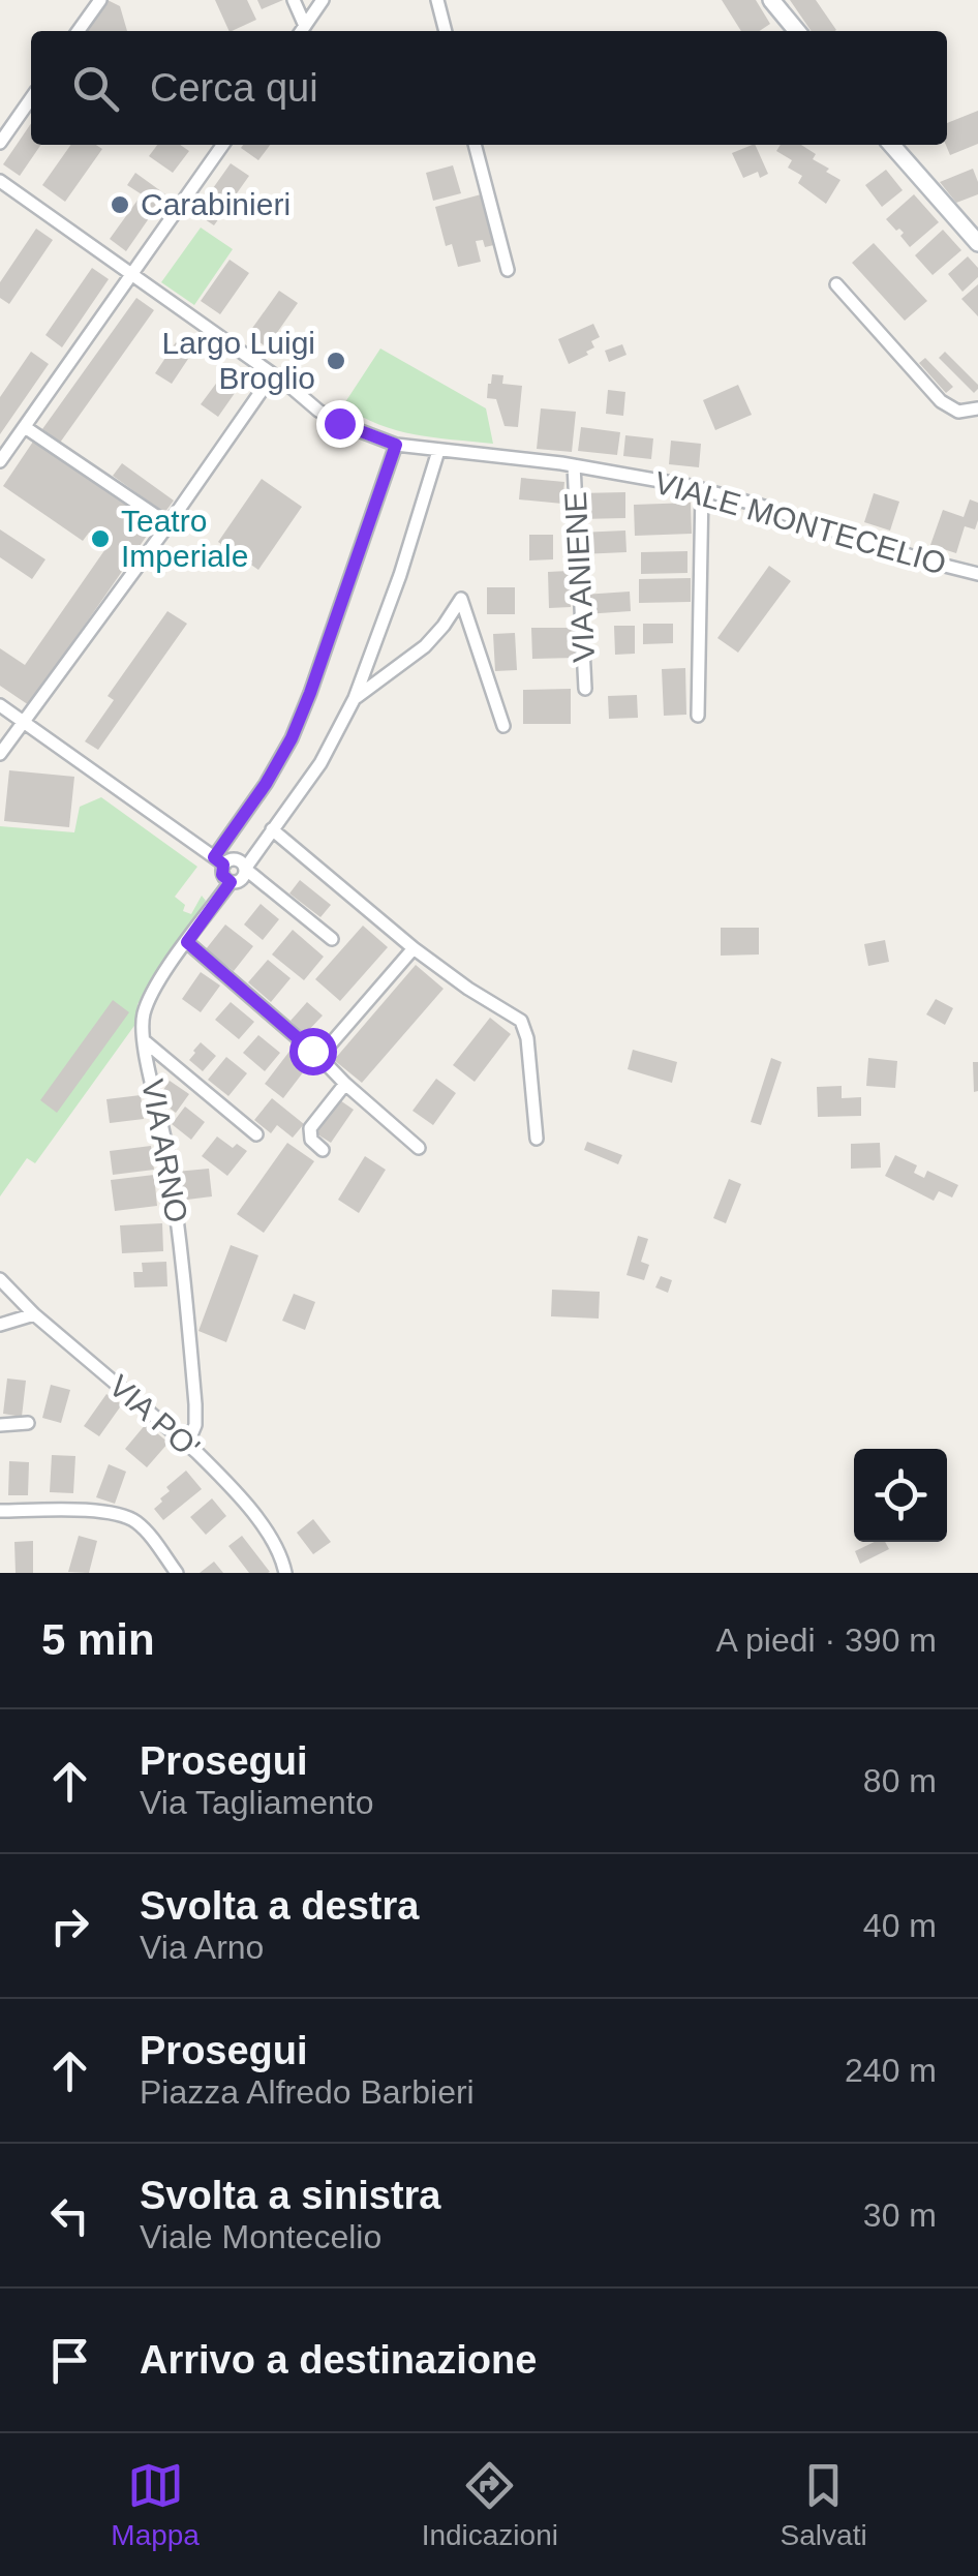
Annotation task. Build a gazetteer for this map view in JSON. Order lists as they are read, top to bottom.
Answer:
{
  "streets": {
    "street": [
      "VIALE MONTECELIO",
      "VIA ANIENE",
      "VIA ARNO",
      "VIA PO'"
    ]
  },
  "crossings": [
    ["VIALE MONTECELIO", "VIA ANIENE"],
    ["VIALE MONTECELIO", "VIA ARNO"],
    ["VIA ARNO", "VIA PO'"]
  ],
  "places": ["Carabinieri", "Largo Luigi Broglio", "Teatro Imperiale"],
  "page": {
    "search": "Cerca qui",
    "heading": ["5 min", "A piedi · 390 m"],
    "list": [
      ["Prosegui", "Via Tagliamento", "80 m"],
      ["Svolta a destra", "Via Arno", "40 m"],
      ["Prosegui", "Piazza Alfredo Barbieri", "240 m"],
      ["Svolta a sinistra", "Viale Montecelio", "30 m"],
      "Arrivo a destinazione"
    ],
    "nav": ["Mappa", "Indicazioni", "Salvati"]
  }
}
